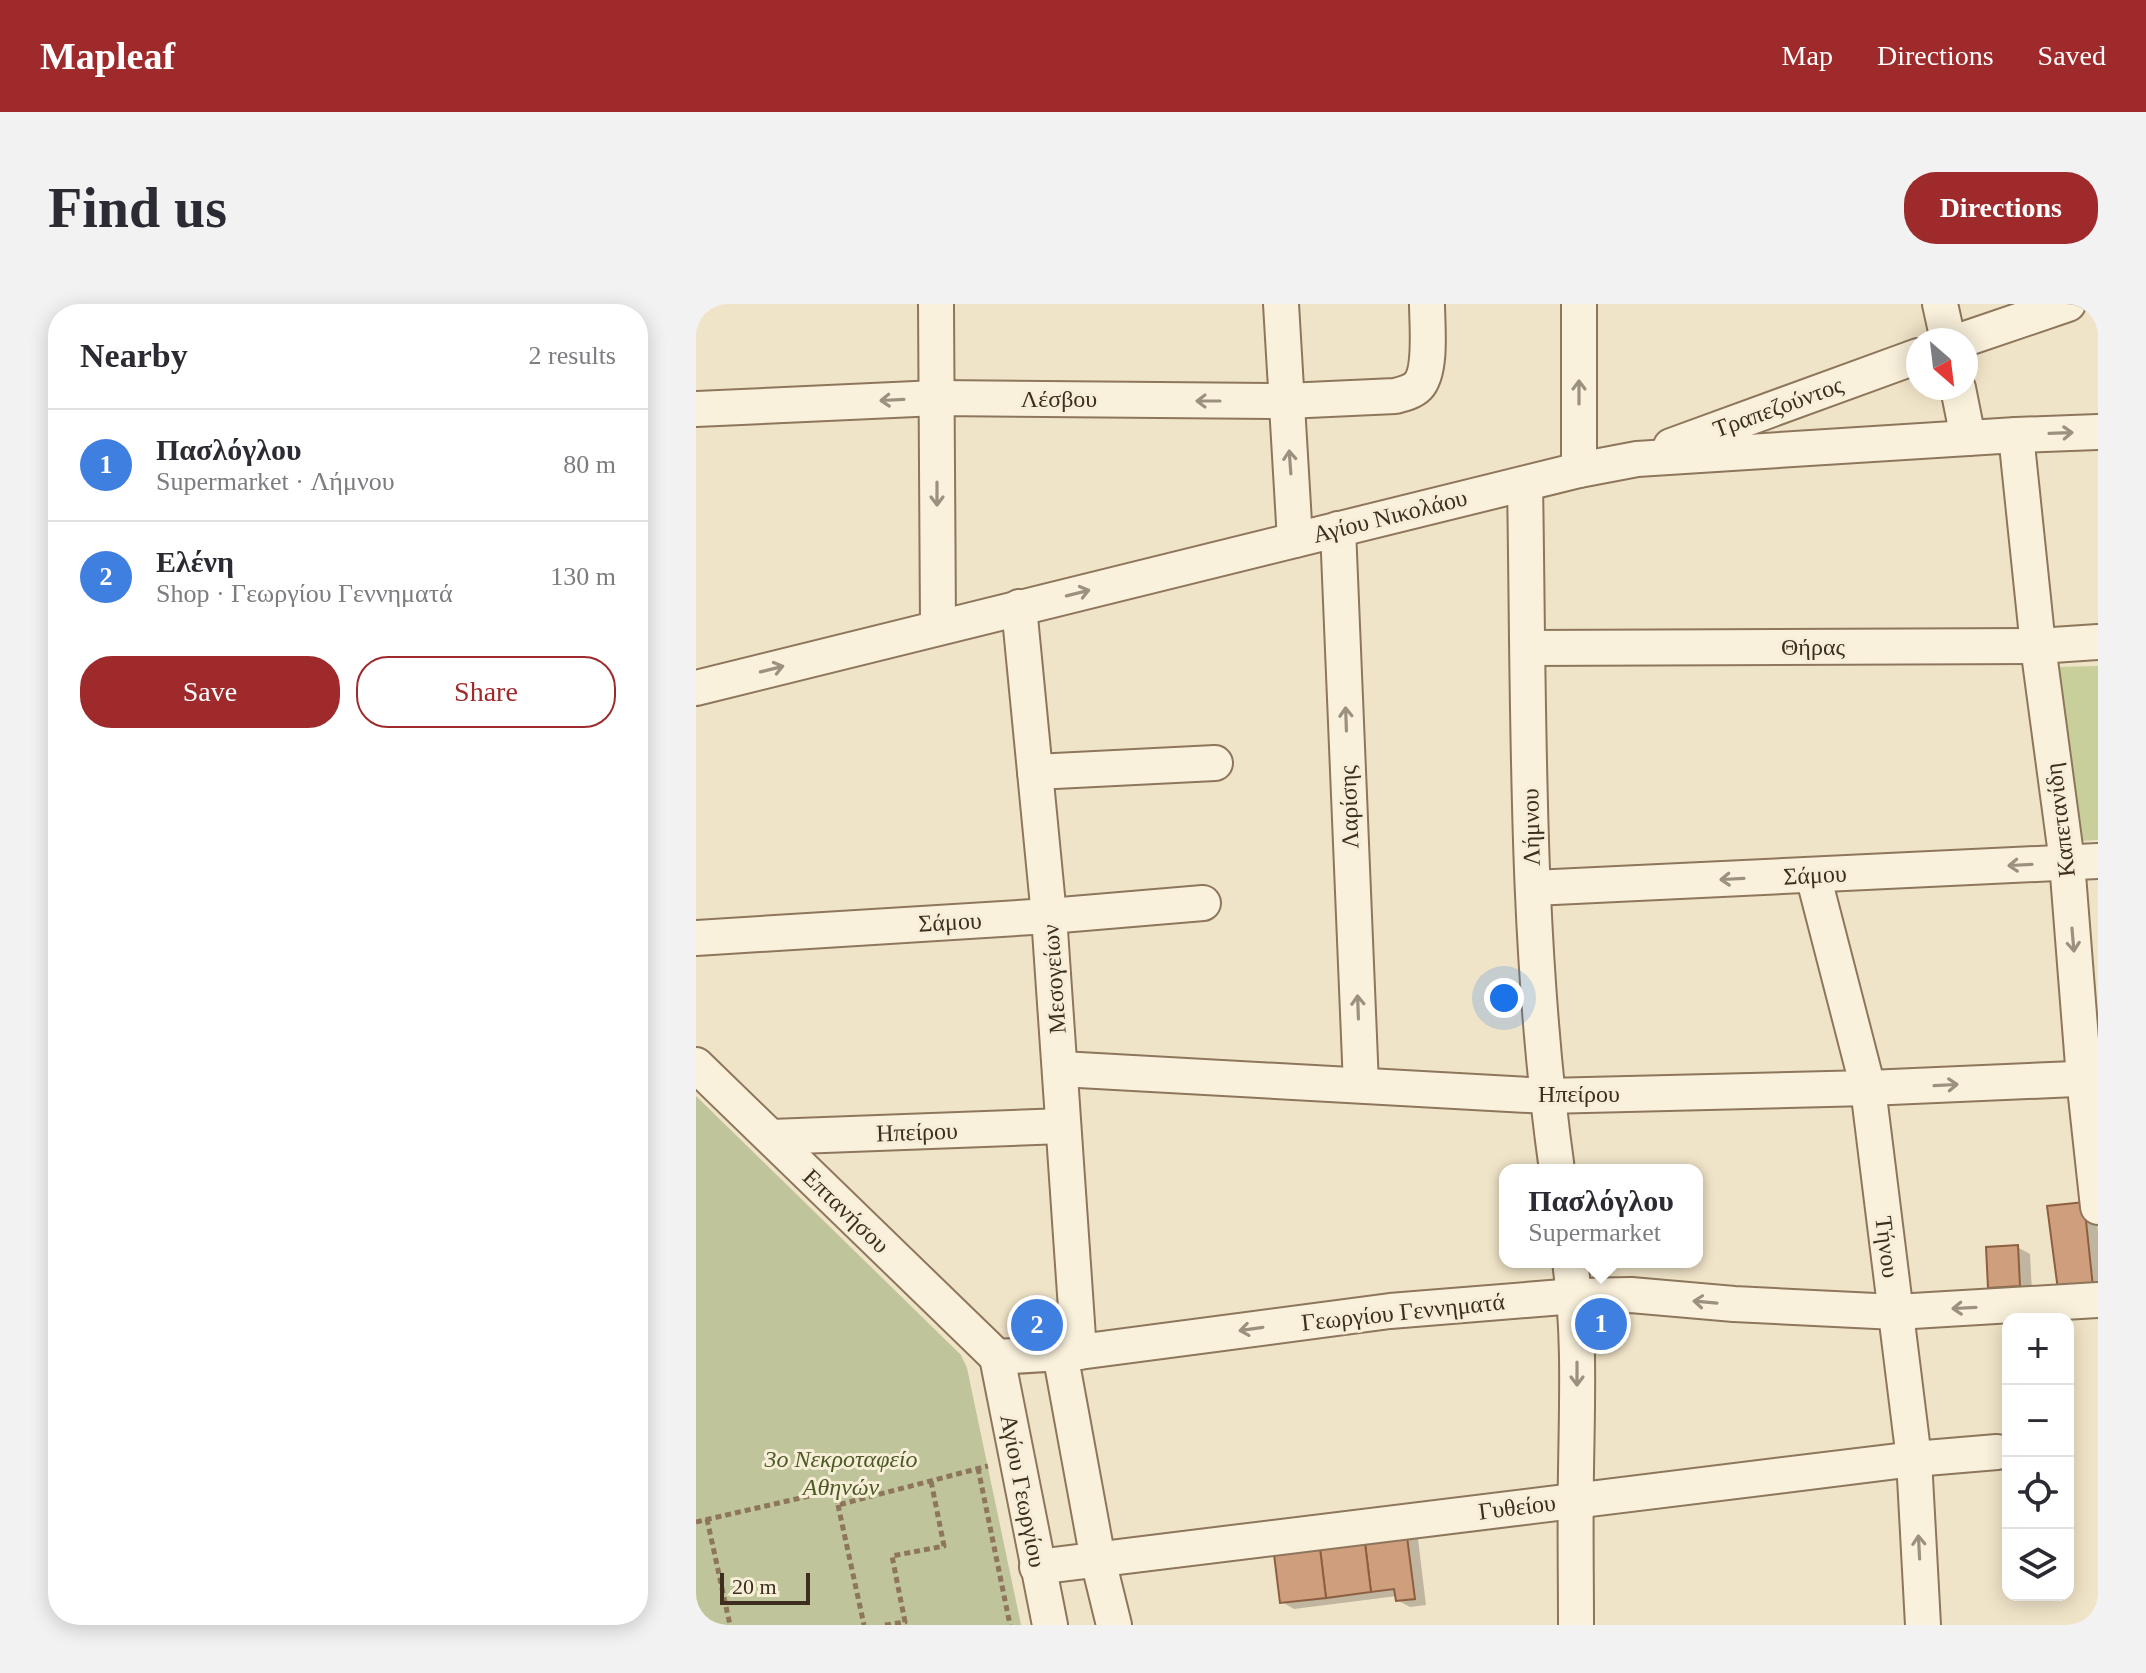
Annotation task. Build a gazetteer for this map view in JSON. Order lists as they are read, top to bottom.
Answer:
{
  "streets": {
    "street": [
      "Λέσβου",
      "Τραπεζούντος",
      "Αγίου Νικολάου",
      "Θήρας",
      "Λαρίσης",
      "Καπετανίδη",
      "Λήμνου",
      "Σάμου",
      "Μεσογείων",
      "Ηπείρου",
      "Επτανήσου",
      "Τήνου",
      "Γεωργίου Γεννηματά",
      "Αγίου Γεωργίου",
      "Γυθείου"
    ]
  },
  "crossings": [
    ["Τραπεζούντος", "Αγίου Νικολάου"],
    ["Αγίου Νικολάου", "Λαρίσης"],
    ["Αγίου Νικολάου", "Καπετανίδη"],
    ["Αγίου Νικολάου", "Λήμνου"],
    ["Αγίου Νικολάου", "Μεσογείων"],
    ["Θήρας", "Καπετανίδη"],
    ["Θήρας", "Λήμνου"],
    ["Λαρίσης", "Ηπείρου"],
    ["Καπετανίδη", "Σάμου"],
    ["Καπετανίδη", "Ηπείρου"],
    ["Λήμνου", "Σάμου"],
    ["Λήμνου", "Ηπείρου"],
    ["Σάμου", "Μεσογείων"],
    ["Σάμου", "Τήνου"],
    ["Μεσογείων", "Ηπείρου"],
    ["Μεσογείων", "Γεωργίου Γεννηματά"],
    ["Μεσογείων", "Γυθείου"],
    ["Ηπείρου", "Επτανήσου"],
    ["Ηπείρου", "Τήνου"],
    ["Επτανήσου", "Γεωργίου Γεννηματά"],
    ["Επτανήσου", "Αγίου Γεωργίου"],
    ["Τήνου", "Γεωργίου Γεννηματά"],
    ["Τήνου", "Γυθείου"],
    ["Γεωργίου Γεννηματά", "Αγίου Γεωργίου"],
    ["Αγίου Γεωργίου", "Γυθείου"]
  ],
  "one_way": [
    "Λέσβου",
    "Λαρίσης",
    "Σάμου",
    "Γεωργίου Γεννηματά"
  ],
  "parks": ["3ο Νεκροταφείο Αθηνών"],
  "scale_bar": "20 m",
  "north": "bottom right",
  "page": {
    "header": "Mapleaf",
    "nav": ["Map", "Directions", "Saved"],
    "buttons": [
      "Directions",
      ["Save", "Share"]
    ],
    "title": "Find us",
    "heading": ["Nearby", "2 results"],
    "list": [
      {
        "mark": "1",
        "name": "Πασλόγλου",
        "note": "Supermarket · Λήμνου",
        "value": "80 m"
      },
      {
        "mark": "2",
        "name": "Ελένη",
        "note": "Shop · Γεωργίου Γεννηματά",
        "value": "130 m"
      }
    ],
    "popup": ["Πασλόγλου", "Supermarket"],
    "pins": ["1", "2"],
    "map_buttons": ["+", "−"],
    "scale": "20 m"
  }
}
